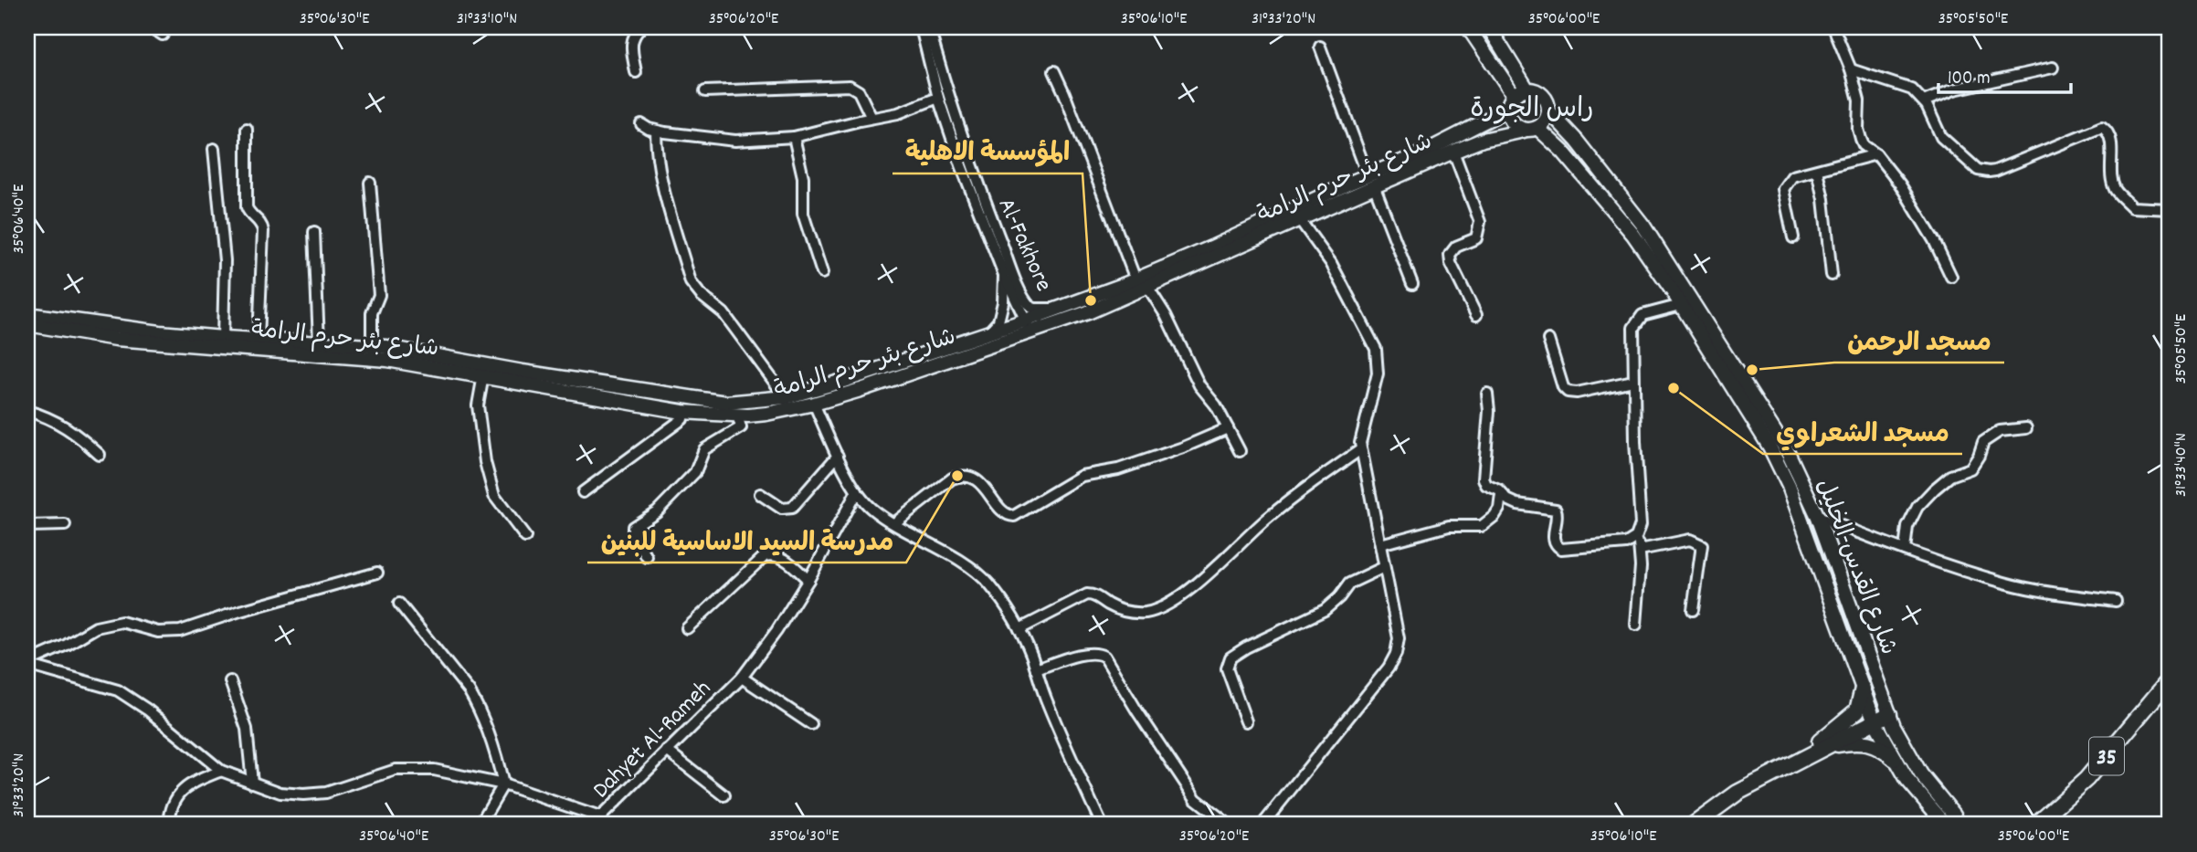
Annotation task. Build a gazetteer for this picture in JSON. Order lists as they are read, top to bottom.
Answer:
{
  "streets": {
    "highway": ["35"],
    "main road": ["شارع بئر حرم الرامة", "شارع القدس-الخليل"],
    "street": ["Al-Fakhore", "Dahyet Al-Rameh"]
  },
  "crossings": [
    ["شارع بئر حرم الرامة", "Al-Fakhore"],
    ["شارع بئر حرم الرامة", "شارع القدس-الخليل"]
  ],
  "districts": ["راس الجورة"],
  "places": [
    "المؤسسة الاهلية",
    "مسجد الرحمن",
    "مسجد الشعراوي",
    "مدرسة السيد الاساسية للبنين"
  ],
  "scale_bar": "100 m",
  "coordinates": [
    "35°06'30\"E",
    "31°33'10\"N",
    "35°06'20\"E",
    "35°06'10\"E",
    "31°33'20\"N",
    "35°06'00\"E",
    "35°05'50\"E",
    "35°06'40\"E",
    "31°33'40\"N"
  ]
}
